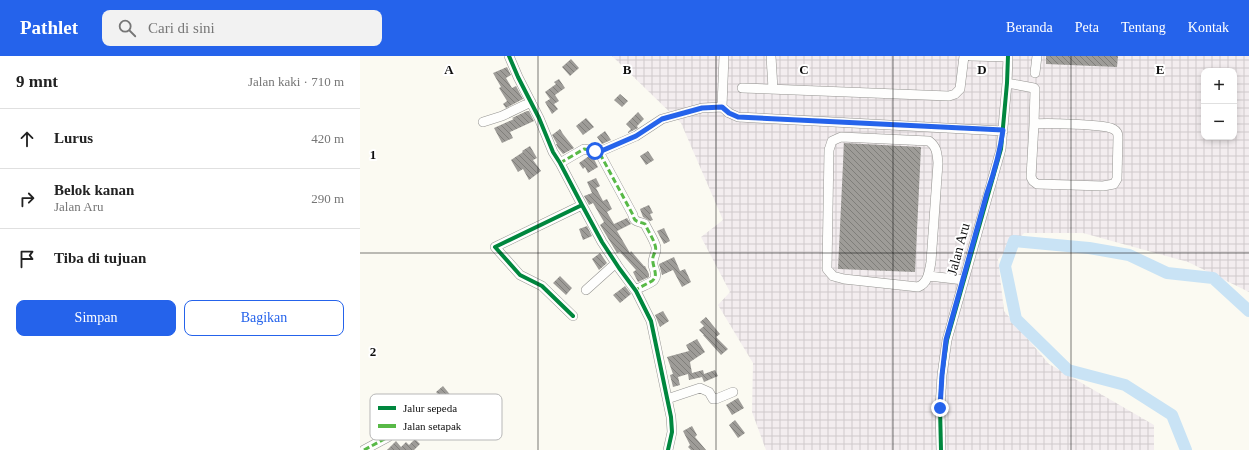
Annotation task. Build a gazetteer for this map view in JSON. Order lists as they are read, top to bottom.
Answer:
{
  "streets": {
    "street": ["Jalan Aru"]
  },
  "legend": ["Jalur sepeda", "Jalan setapak"],
  "page": {
    "header": "Pathlet",
    "search": "Cari di sini",
    "nav": [
      "Beranda",
      "Peta",
      "Tentang",
      "Kontak"
    ],
    "heading": ["9 mnt", "Jalan kaki · 710 m"],
    "map_buttons": ["+", "−"],
    "list": [
      ["Lurus", "420 m"],
      ["Belok kanan", "Jalan Aru", "290 m"],
      "Tiba di tujuan"
    ],
    "buttons": ["Simpan", "Bagikan"]
  },
  "grid": {
    "columns": [
      "A",
      "B",
      "C",
      "D",
      "E"
    ],
    "rows": ["1", "2"]
  }
}
